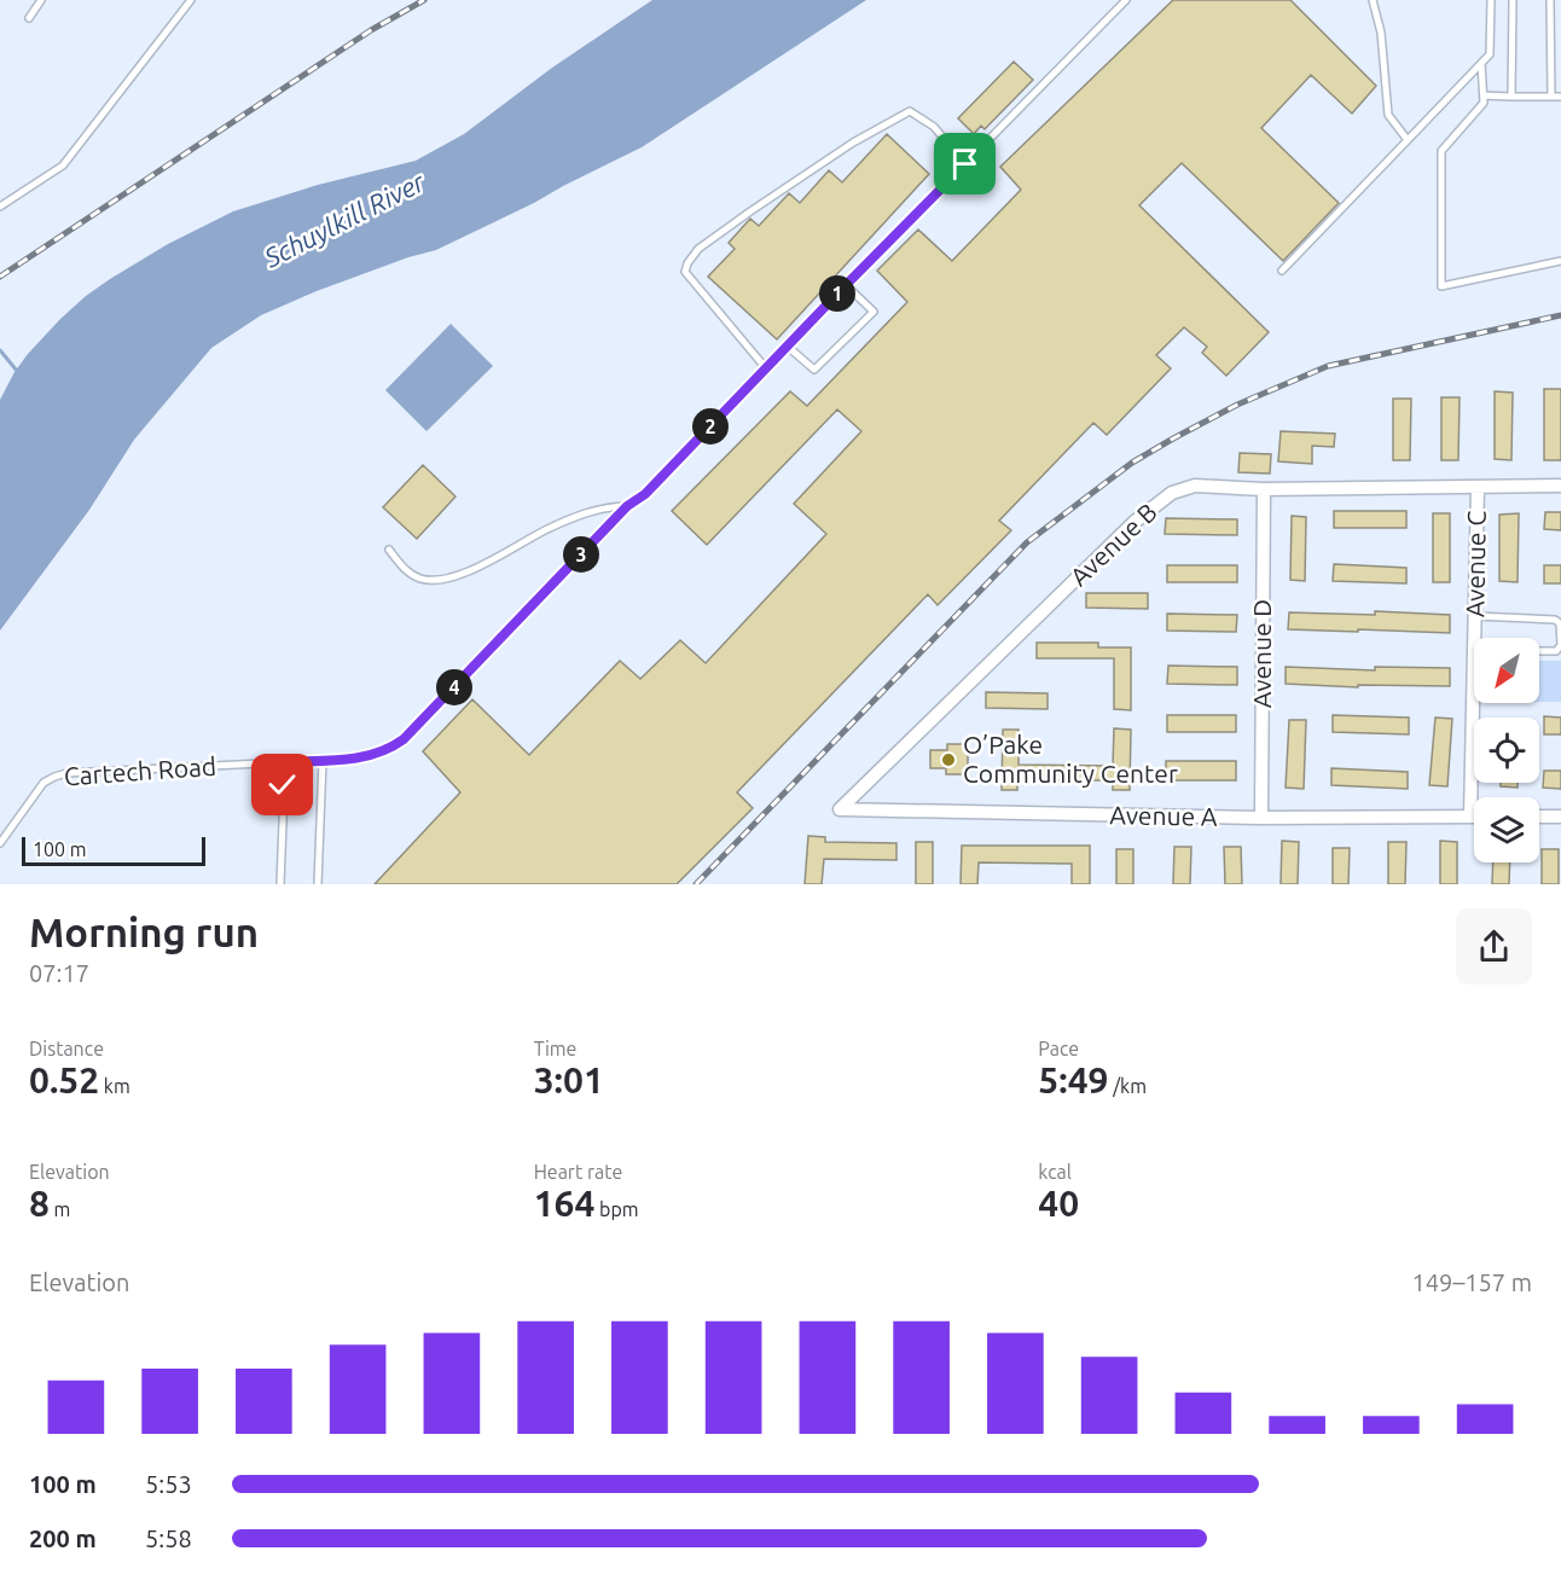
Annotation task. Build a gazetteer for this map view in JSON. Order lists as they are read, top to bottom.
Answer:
{
  "streets": {
    "street": [
      "Avenue B",
      "Avenue C",
      "Avenue D",
      "Avenue A"
    ],
    "lane": ["Cartech Road"]
  },
  "crossings": [
    ["Avenue B", "Avenue C"],
    ["Avenue B", "Avenue D"],
    ["Avenue B", "Avenue A"],
    ["Avenue C", "Avenue A"],
    ["Avenue D", "Avenue A"]
  ],
  "water": ["Schuylkill River"],
  "places": ["O’Pake Community Center"],
  "scale_bar": "100 m",
  "north": "bottom left",
  "page": {
    "pins": [
      "1",
      "2",
      "3",
      "4"
    ],
    "scale": "100 m",
    "heading": ["Morning run", "07:17"],
    "stats": [
      ["Distance", "0.52 km"],
      ["Time", "3:01"],
      ["Pace", "5:49 /km"],
      ["Elevation", "8 m"],
      ["Heart rate", "164 bpm"],
      ["kcal", "40"]
    ],
    "chart": ["Elevation", "149–157 m"],
    "list": [
      {
        "name": "100 m",
        "note": "5:53"
      },
      {
        "name": "200 m",
        "note": "5:58"
      }
    ]
  }
}
